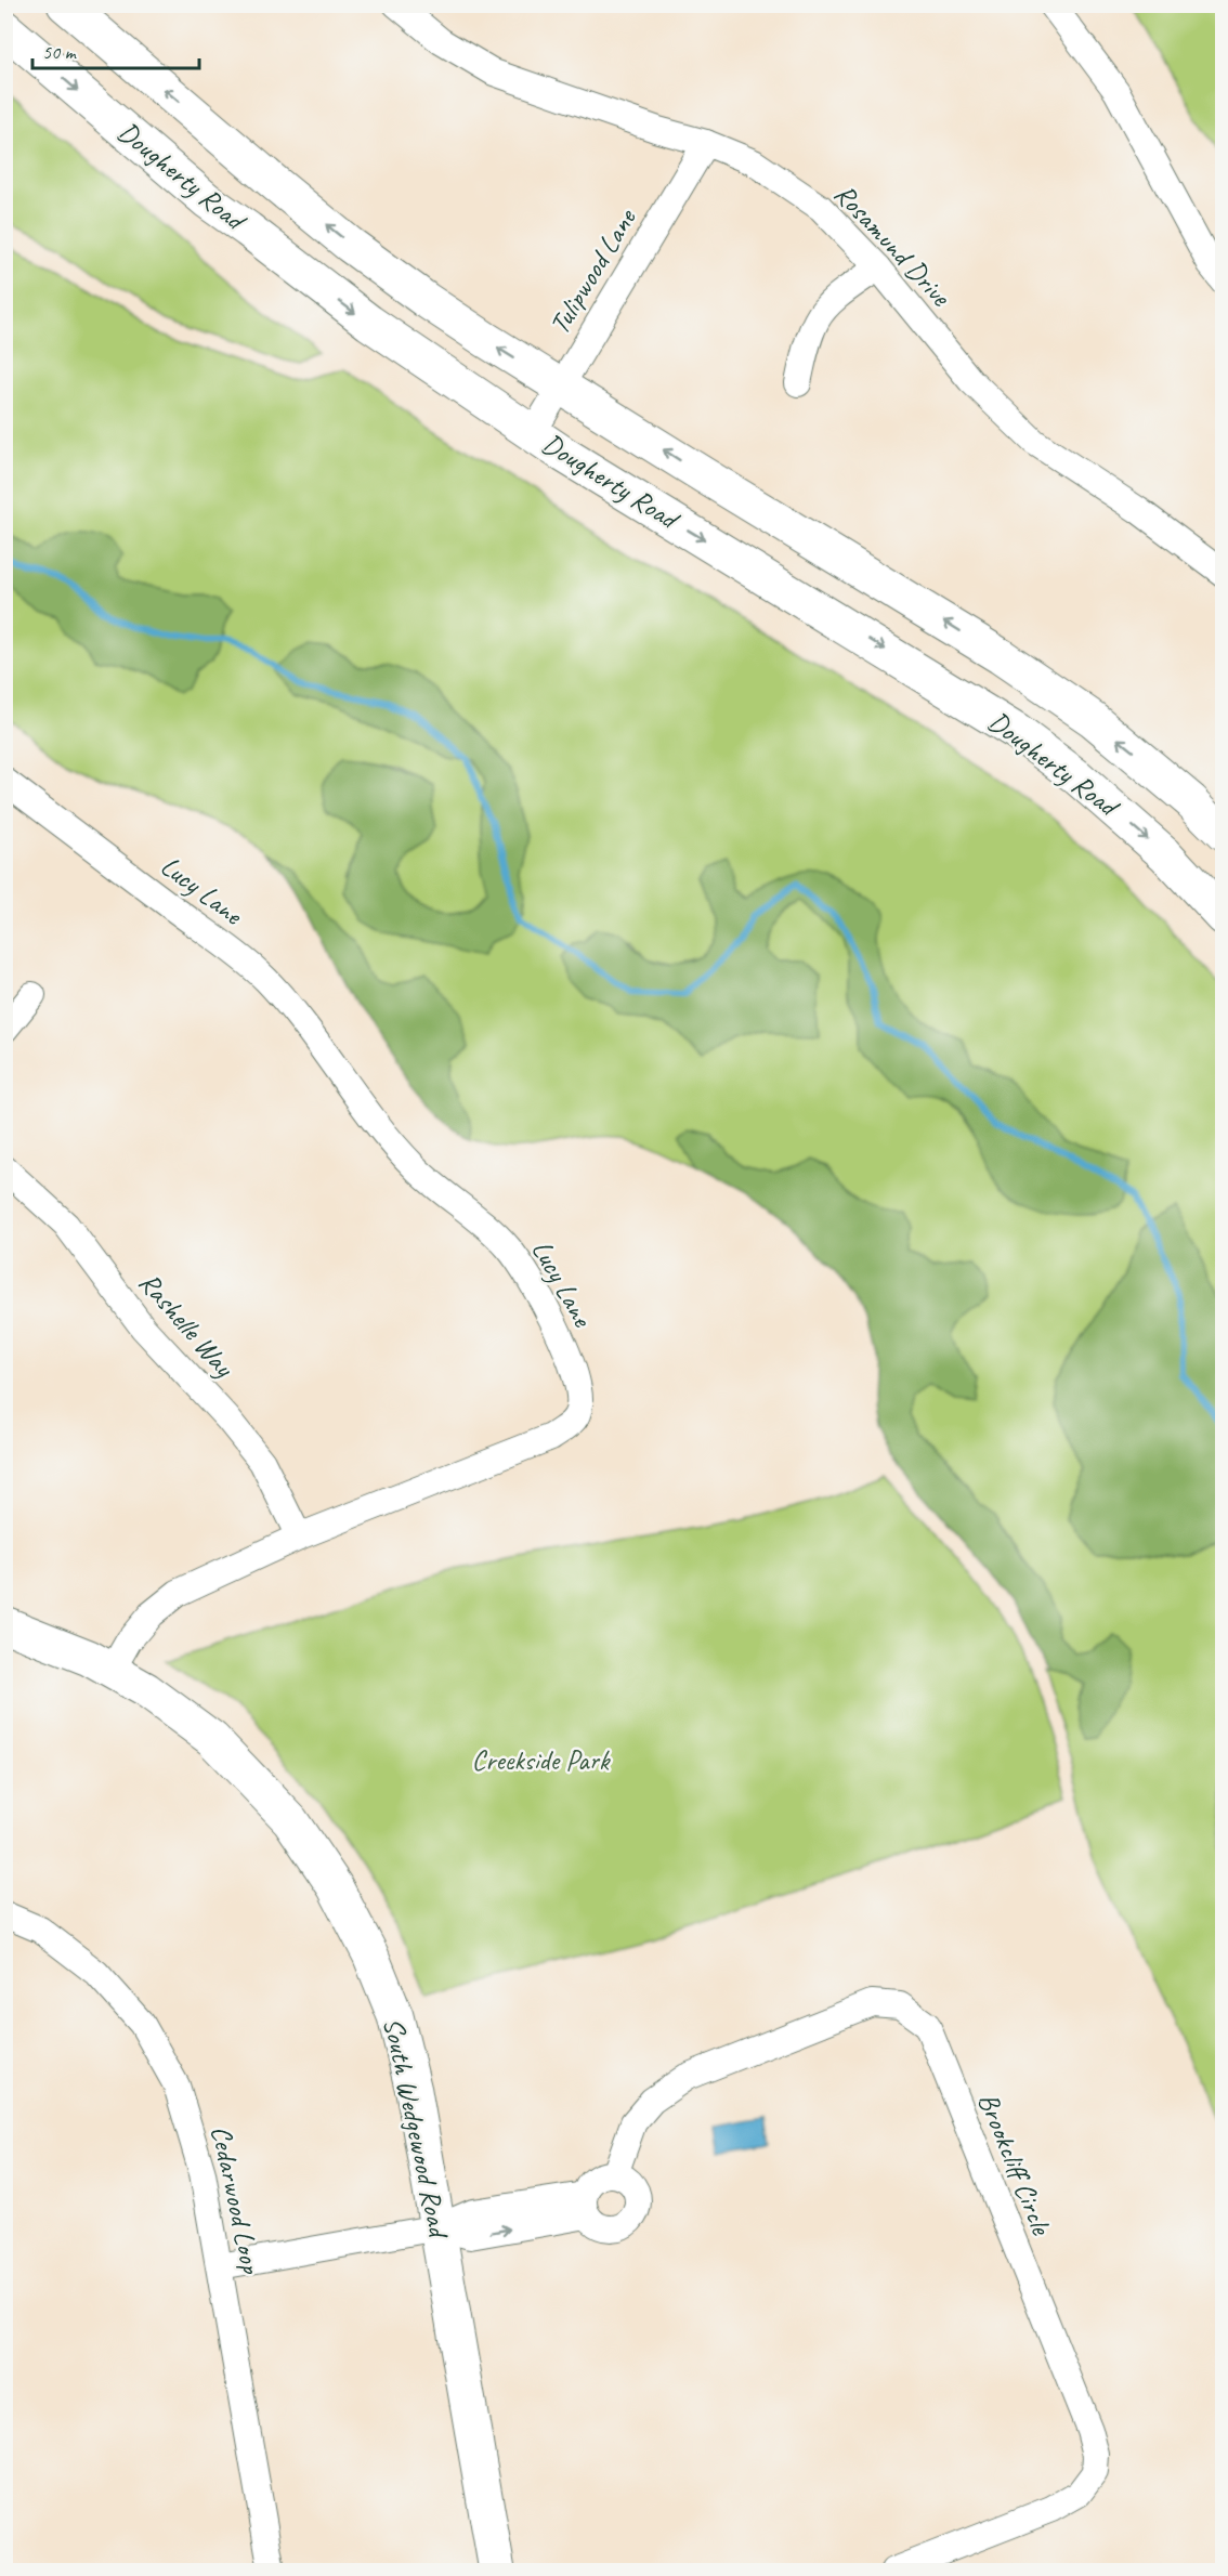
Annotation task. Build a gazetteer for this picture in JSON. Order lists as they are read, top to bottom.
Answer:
{
  "streets": {
    "main road": ["Dougherty Road", "South Wedgewood Road"],
    "street": [
      "Rosamund Drive",
      "Tulipwood Lane",
      "Lucy Lane",
      "Rashelle Way",
      "Brookcliff Circle",
      "Cedarwood Loop"
    ]
  },
  "crossings": [
    ["Dougherty Road", "Tulipwood Lane"],
    ["Rosamund Drive", "Tulipwood Lane"],
    ["Lucy Lane", "Rashelle Way"],
    ["Lucy Lane", "South Wedgewood Road"]
  ],
  "parks": ["Creekside Park"],
  "scale_bar": "50 m"
}
